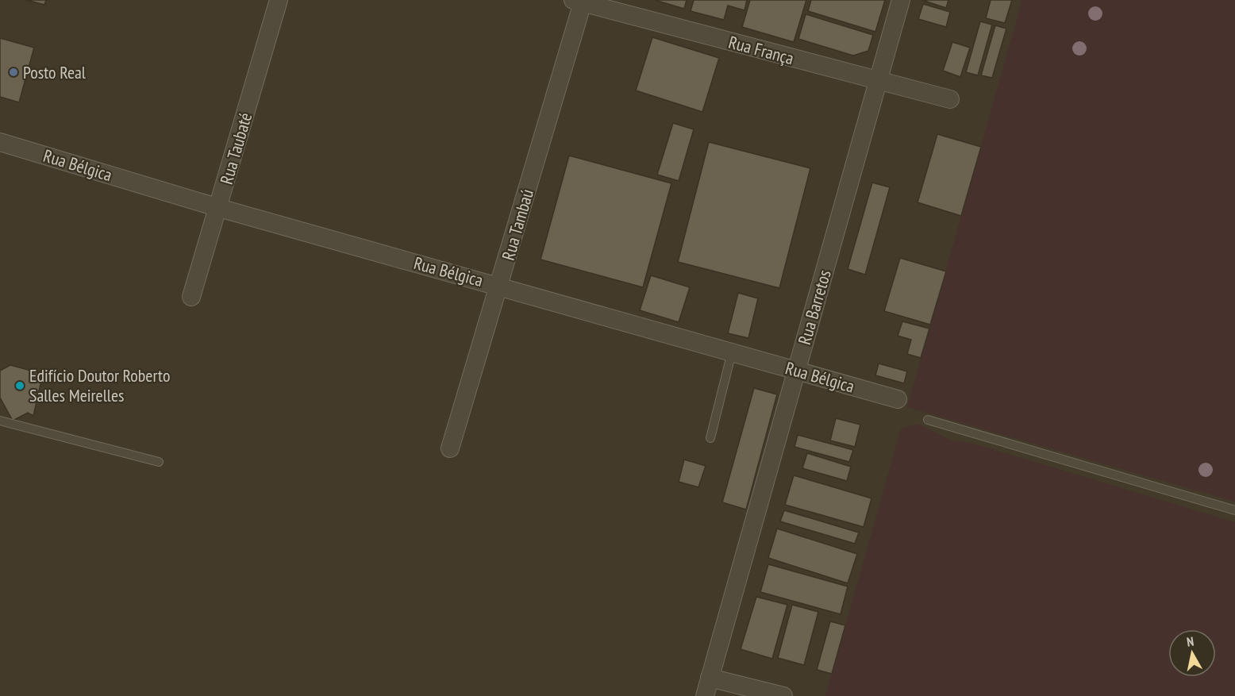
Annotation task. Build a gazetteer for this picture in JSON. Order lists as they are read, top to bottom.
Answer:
{
  "streets": {
    "street": [
      "Rua França",
      "Rua Taubaté",
      "Rua Bélgica",
      "Rua Tambaú",
      "Rua Barretos"
    ]
  },
  "crossings": [
    ["Rua França", "Rua Tambaú"],
    ["Rua França", "Rua Barretos"],
    ["Rua Taubaté", "Rua Bélgica"],
    ["Rua Bélgica", "Rua Tambaú"],
    ["Rua Bélgica", "Rua Barretos"]
  ],
  "places": ["Posto Real", "Edifício Doutor Roberto Salles Meirelles"],
  "north": "top"
}
